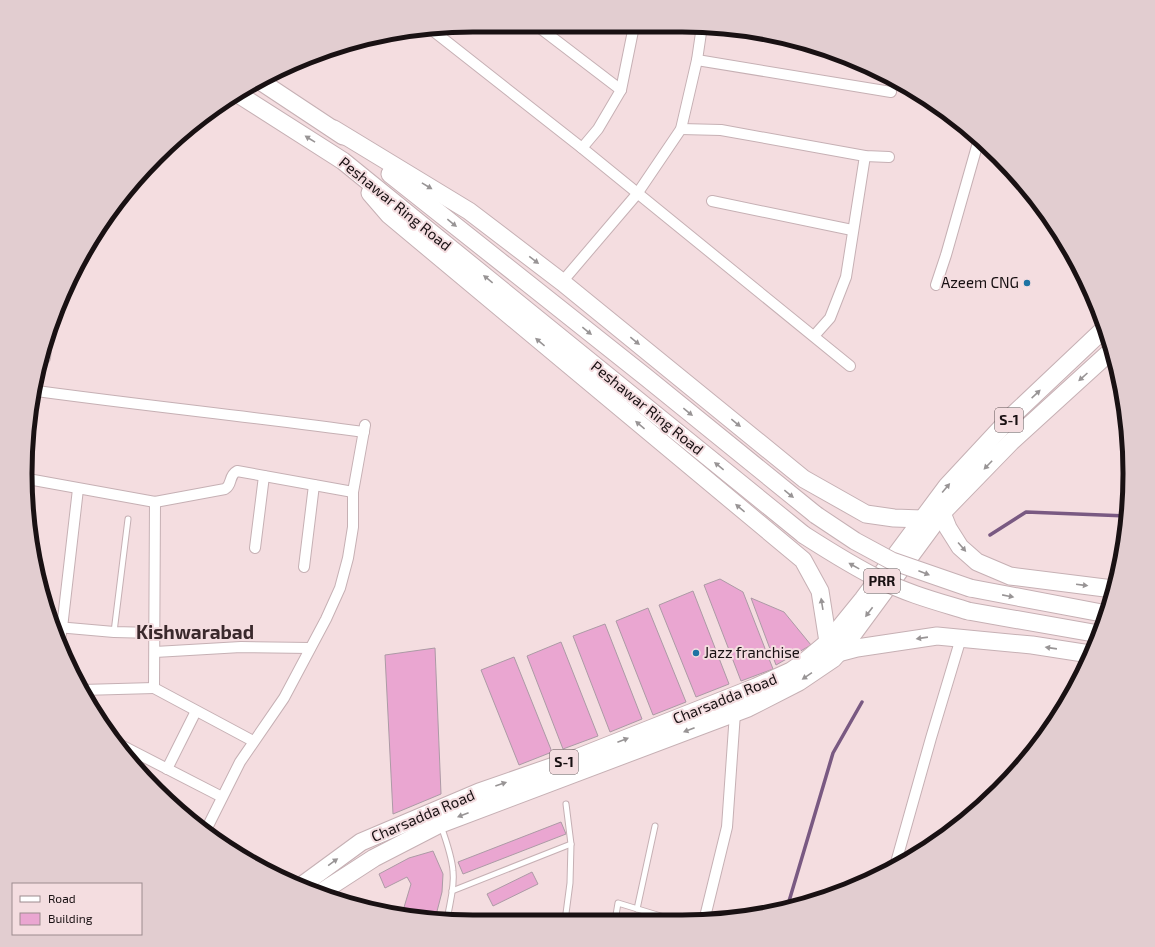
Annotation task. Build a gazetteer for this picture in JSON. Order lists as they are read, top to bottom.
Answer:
{
  "streets": {
    "main road": [
      "Peshawar Ring Road",
      "S-1",
      "PRR",
      "Charsadda Road"
    ]
  },
  "districts": ["Kishwarabad"],
  "places": ["Azeem CNG", "Jazz franchise"],
  "legend": ["Road", "Building"]
}
